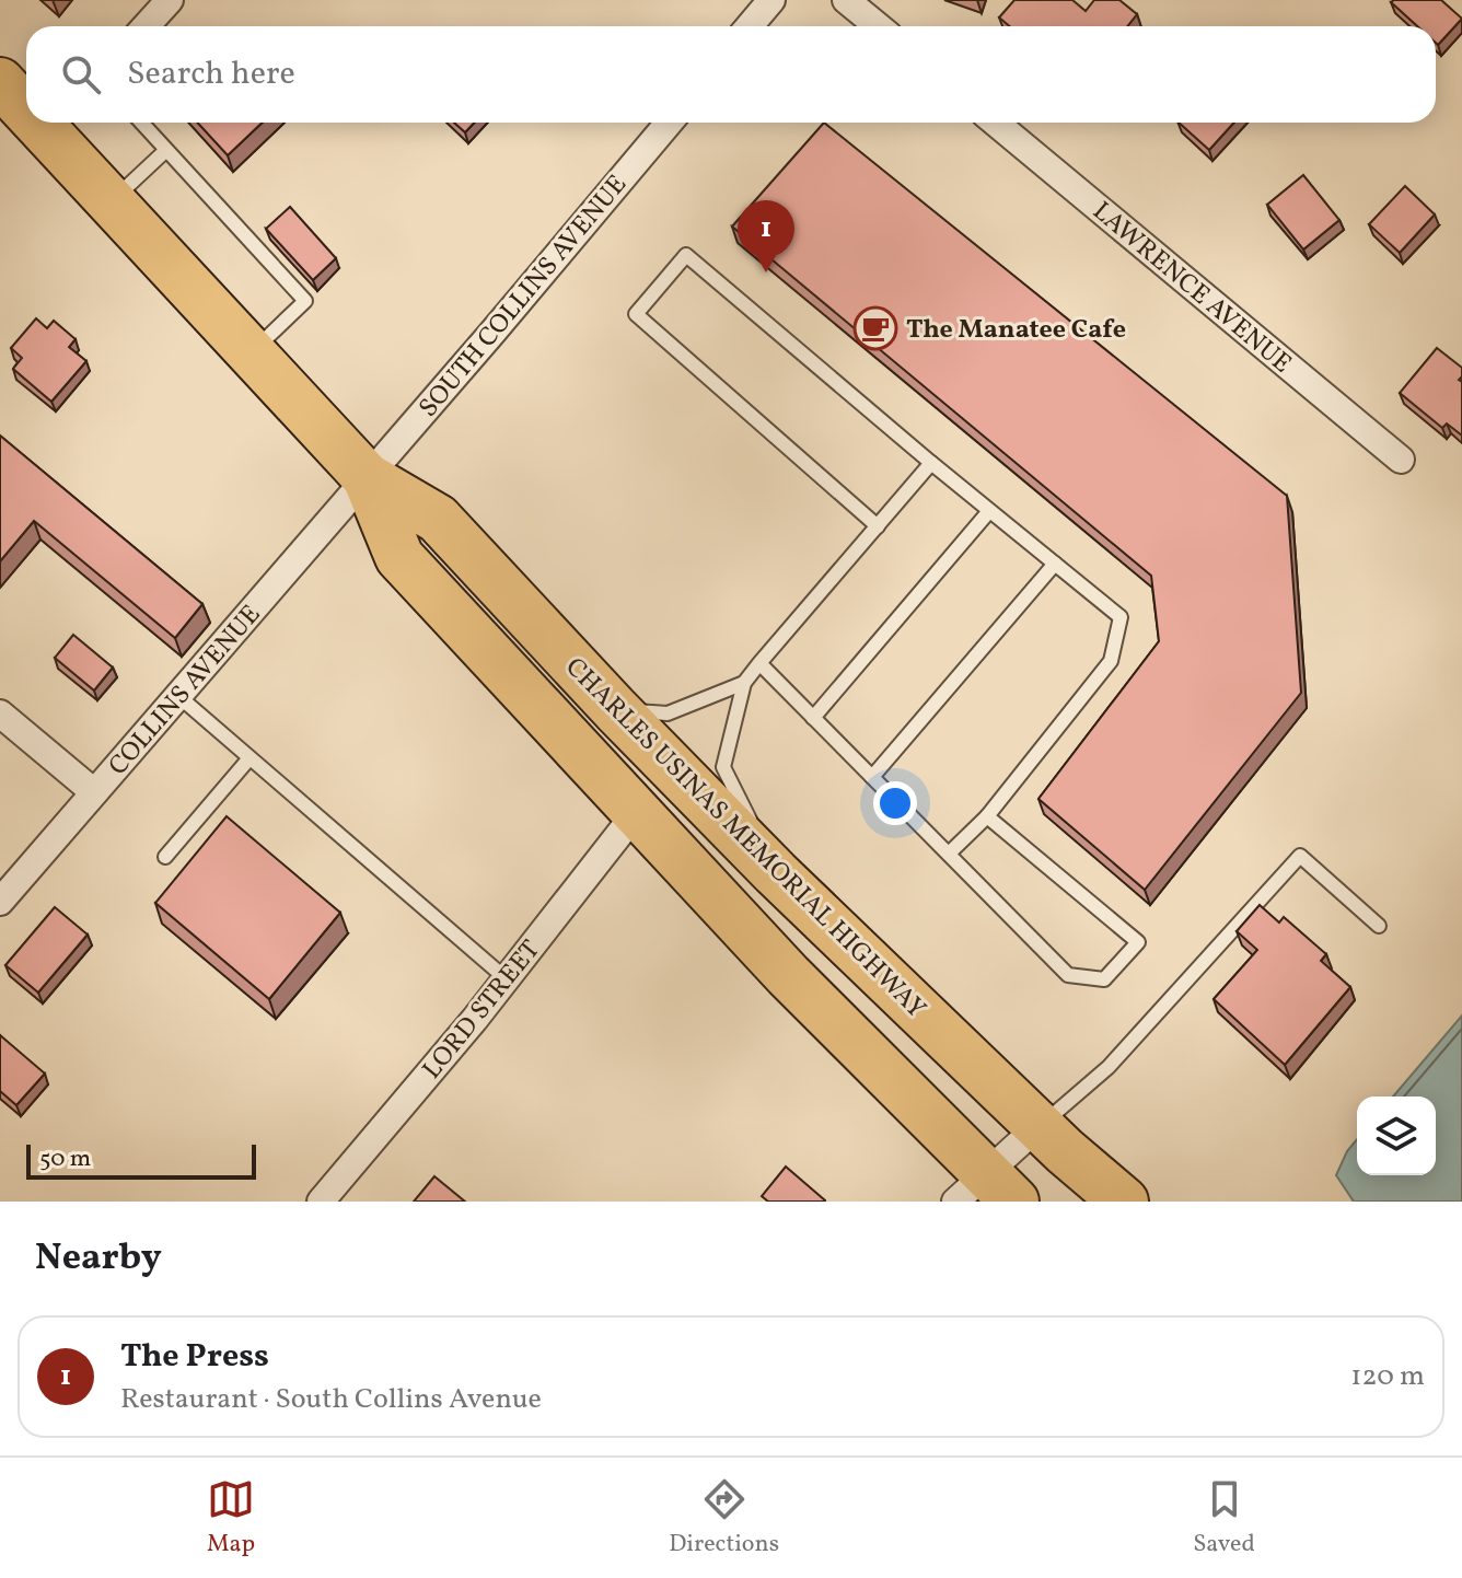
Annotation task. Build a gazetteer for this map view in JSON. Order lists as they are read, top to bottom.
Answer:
{
  "streets": {
    "highway": ["CHARLES USINAS MEMORIAL HIGHWAY"],
    "street": [
      "LAWRENCE AVENUE",
      "SOUTH COLLINS AVENUE",
      "COLLINS AVENUE",
      "LORD STREET"
    ]
  },
  "crossings": [
    ["SOUTH COLLINS AVENUE", "COLLINS AVENUE"],
    ["SOUTH COLLINS AVENUE", "CHARLES USINAS MEMORIAL HIGHWAY"],
    ["COLLINS AVENUE", "CHARLES USINAS MEMORIAL HIGHWAY"],
    ["CHARLES USINAS MEMORIAL HIGHWAY", "LORD STREET"]
  ],
  "places": {
    "cafe": ["The Manatee Cafe"]
  },
  "scale_bar": "50 m",
  "page": {
    "search": "Search here",
    "pins": "1",
    "scale": "50 m",
    "heading": "Nearby",
    "list": [
      {
        "mark": "1",
        "name": "The Press",
        "note": "Restaurant · South Collins Avenue",
        "value": "120 m"
      }
    ],
    "nav": ["Map", "Directions", "Saved"]
  }
}
